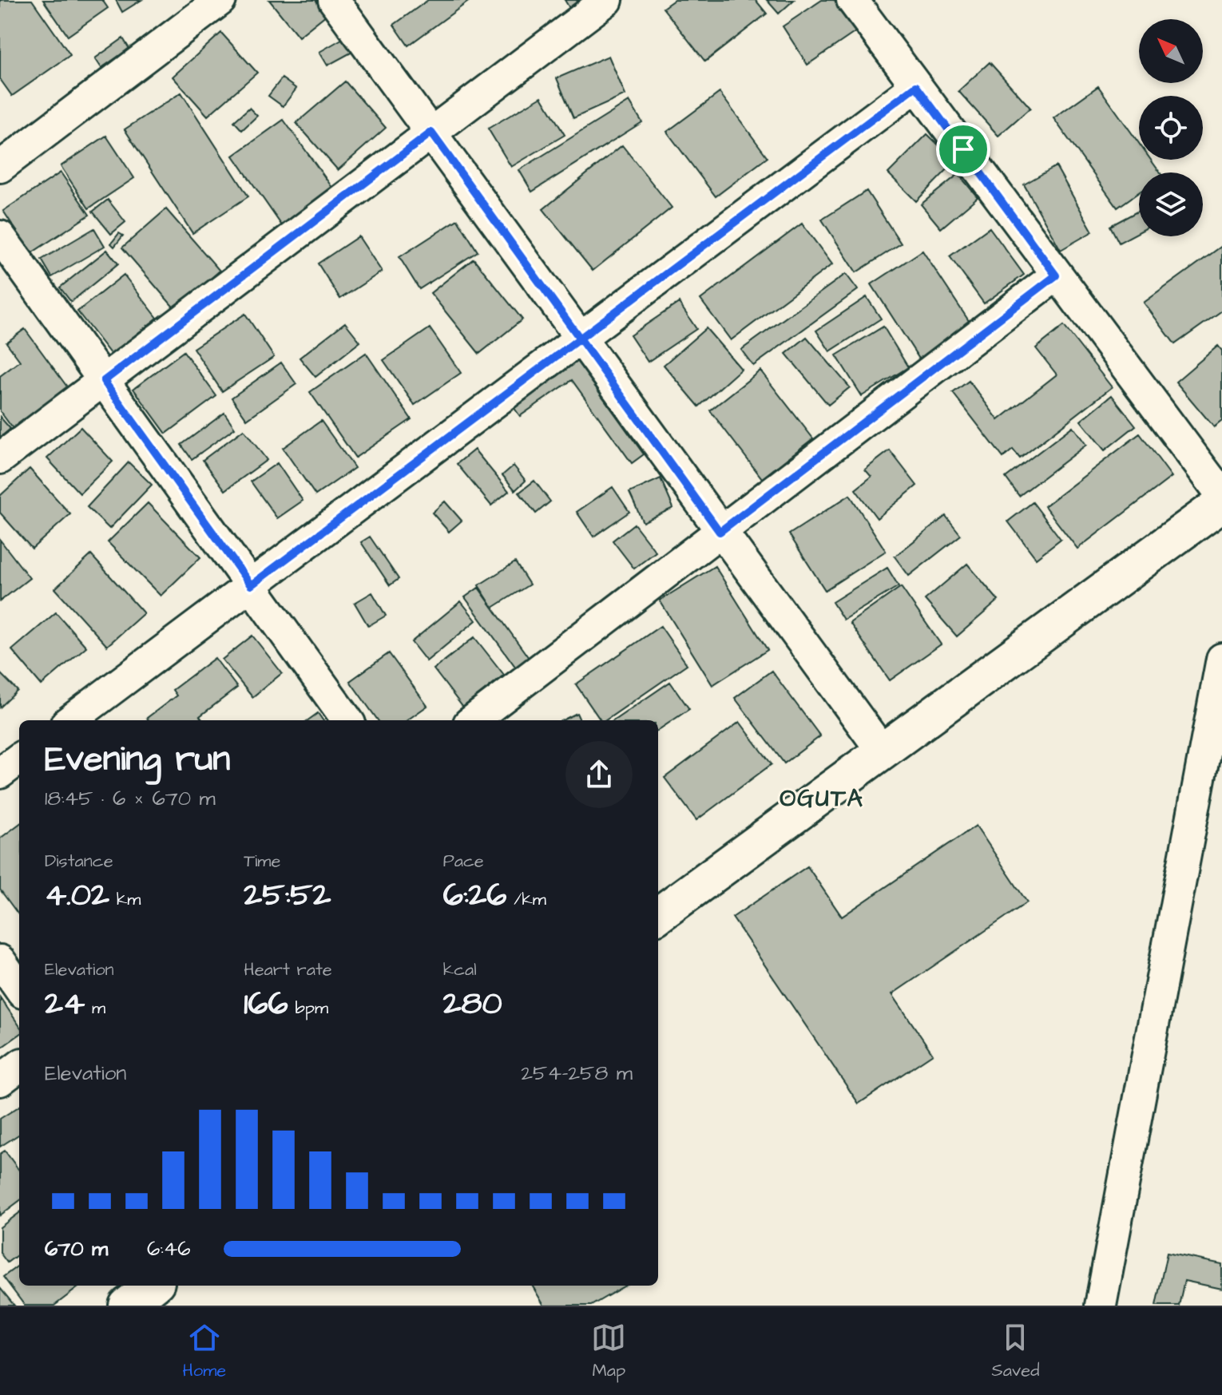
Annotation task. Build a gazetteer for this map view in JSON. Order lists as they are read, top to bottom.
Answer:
{
  "districts": ["OGUTA"],
  "north": "top left",
  "page": {
    "heading": ["Evening run", "18:45 · 6 × 670 m"],
    "stats": [
      ["Distance", "4.02 km"],
      ["Time", "25:52"],
      ["Pace", "6:26 /km"],
      ["Elevation", "24 m"],
      ["Heart rate", "166 bpm"],
      ["kcal", "280"]
    ],
    "chart": ["Elevation", "254–258 m"],
    "list": [
      {
        "name": "670 m",
        "note": "6:46"
      }
    ],
    "tabs": ["Home", "Map", "Saved"]
  }
}
